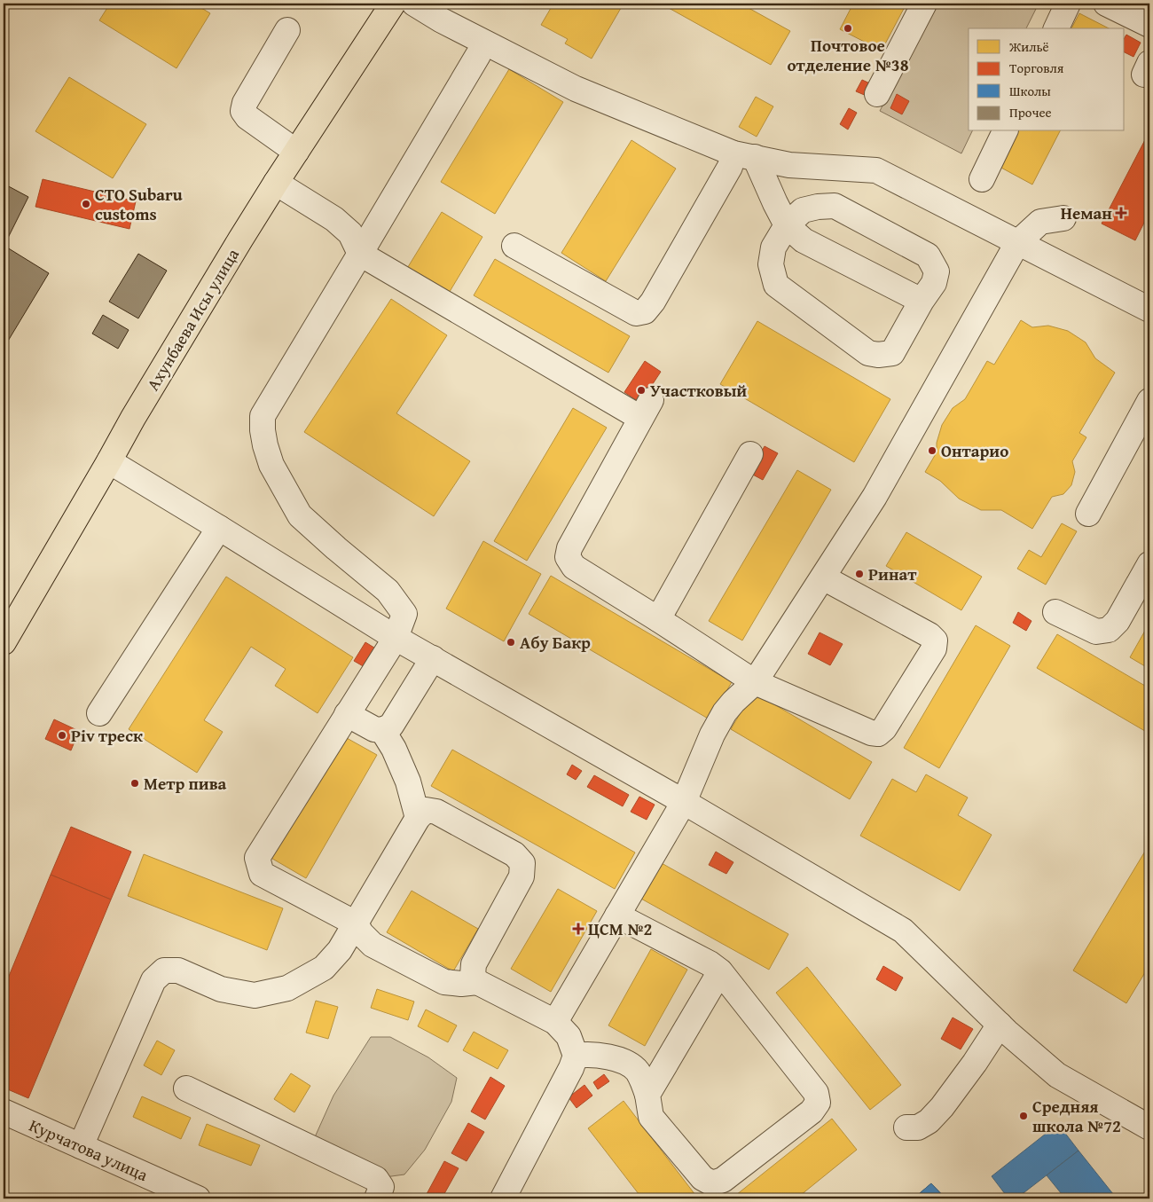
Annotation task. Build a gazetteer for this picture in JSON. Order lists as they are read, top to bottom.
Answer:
{
  "streets": {
    "main road": ["Ахунбаева Исы улица"],
    "street": ["Курчатова улица"]
  },
  "places": {
    "other": [
      "Почтовое отделение №38",
      "СТО Subaru customs",
      "Участковый",
      "Онтарио",
      "Ринат",
      "Абу Бакр",
      "Piv треск",
      "Метр пива",
      "Средняя школа №72"
    ],
    "health": ["Неман", "ЦСМ №2"]
  },
  "legend": [
    "Жильё",
    "Торговля",
    "Школы",
    "Прочее"
  ]
}
